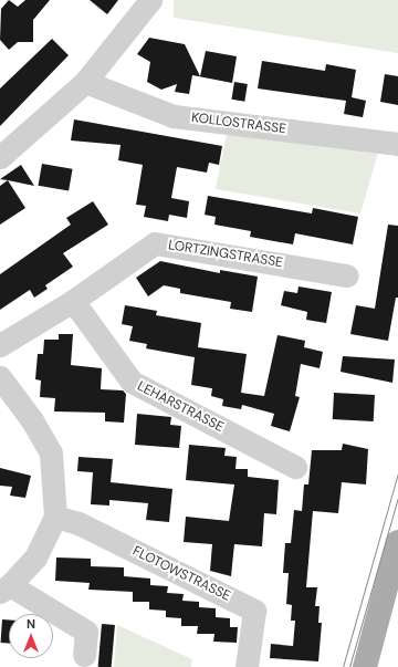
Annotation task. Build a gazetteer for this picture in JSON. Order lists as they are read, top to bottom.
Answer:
{
  "streets": {
    "street": [
      "KOLLOSTRASSE",
      "LORTZINGSTRASSE",
      "LEHARSTRASSE",
      "FLOTOWSTRASSE"
    ]
  },
  "crossings": [
    ["LORTZINGSTRASSE", "LEHARSTRASSE"]
  ],
  "north": "top"
}
